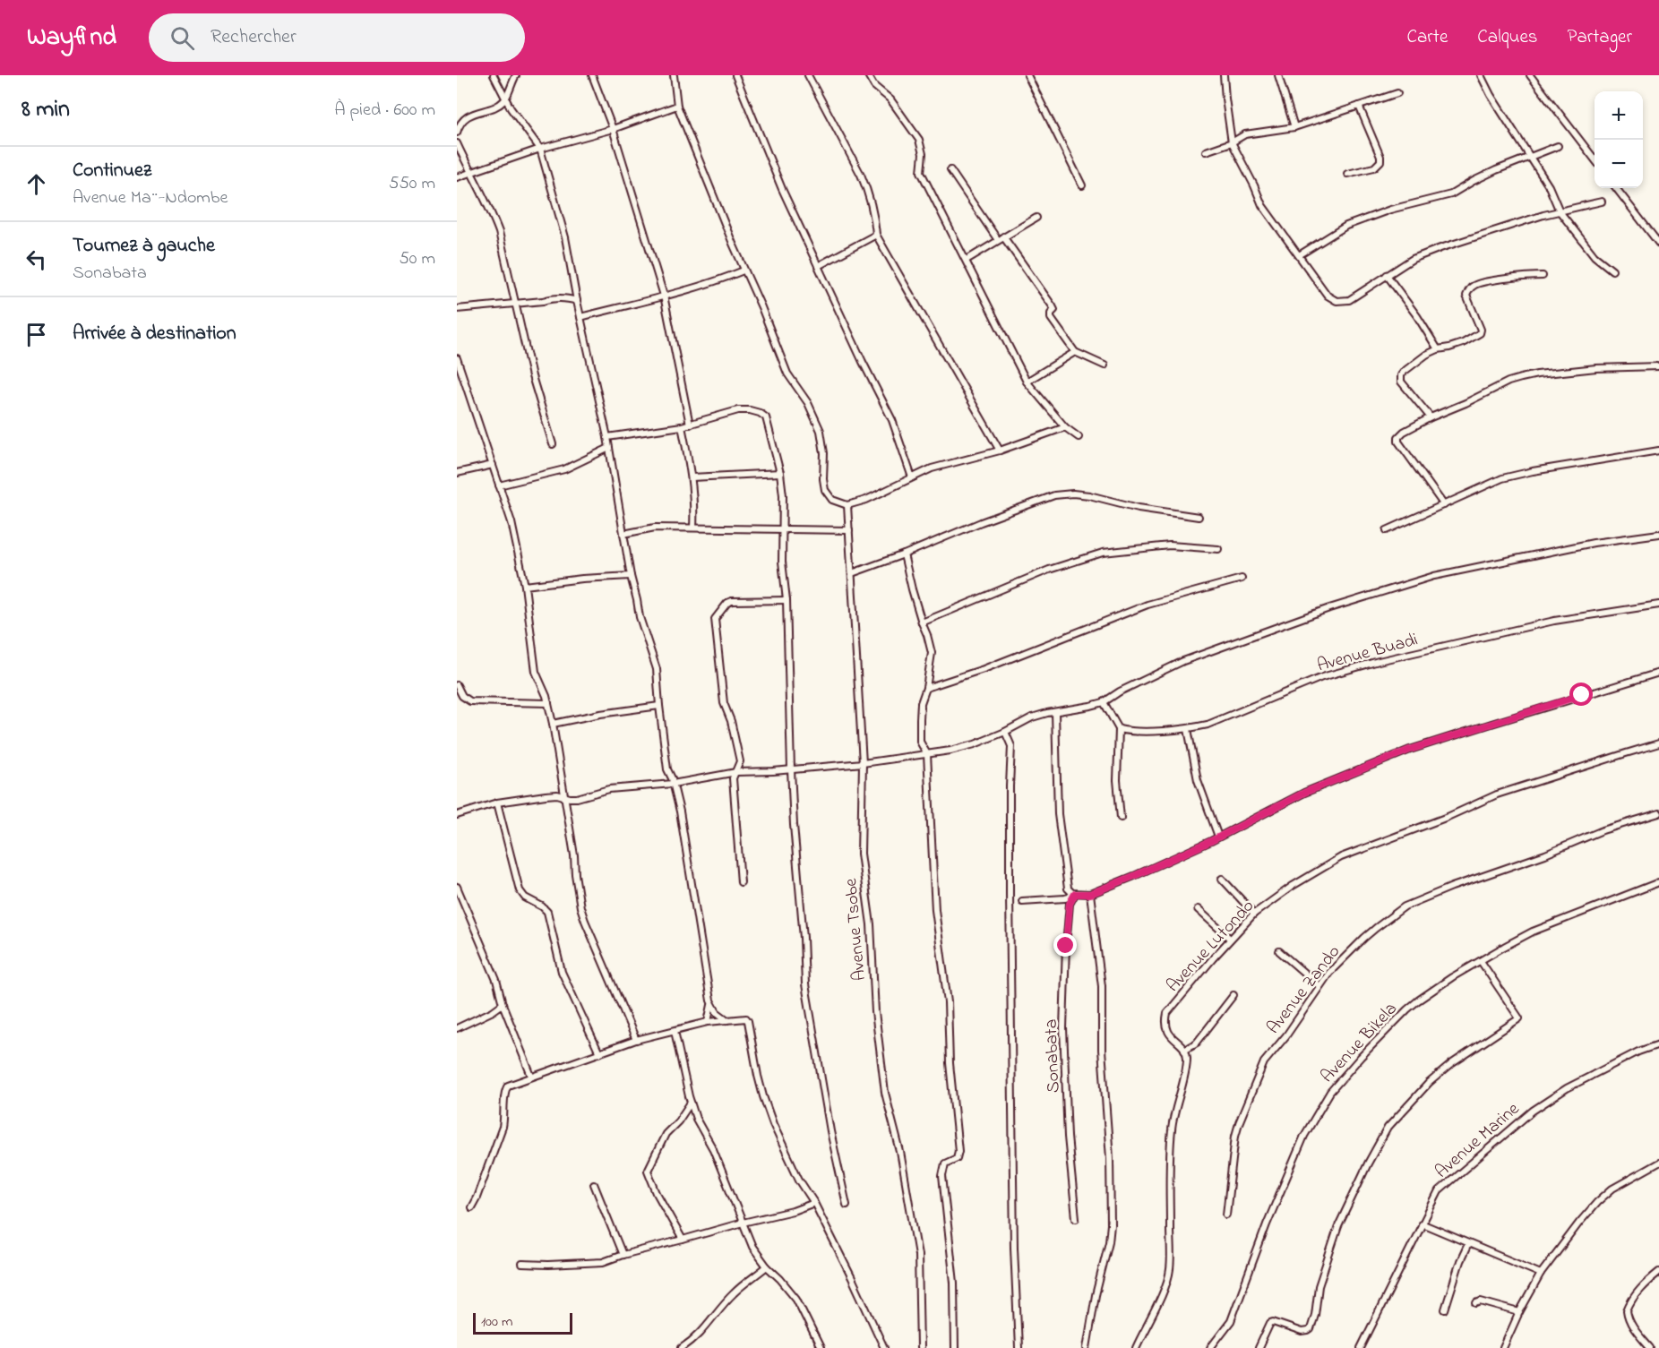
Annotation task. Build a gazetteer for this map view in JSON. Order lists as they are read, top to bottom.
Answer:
{
  "streets": {
    "street": [
      "Avenue Buadi",
      "Avenue Tsobe",
      "Avenue Lutondo",
      "Avenue Zando",
      "Avenue Bikela",
      "Sonabata",
      "Avenue Marine"
    ]
  },
  "scale_bar": "100 m",
  "page": {
    "header": "Wayfind",
    "search": "Rechercher",
    "nav": ["Carte", "Calques", "Partager"],
    "heading": ["8 min", "À pied · 600 m"],
    "map_buttons": ["+", "−"],
    "list": [
      ["Continuez", "Avenue Ma¨-Ndombe", "550 m"],
      ["Tournez à gauche", "Sonabata", "50 m"],
      "Arrivée à destination"
    ],
    "scale": "100 m"
  }
}
